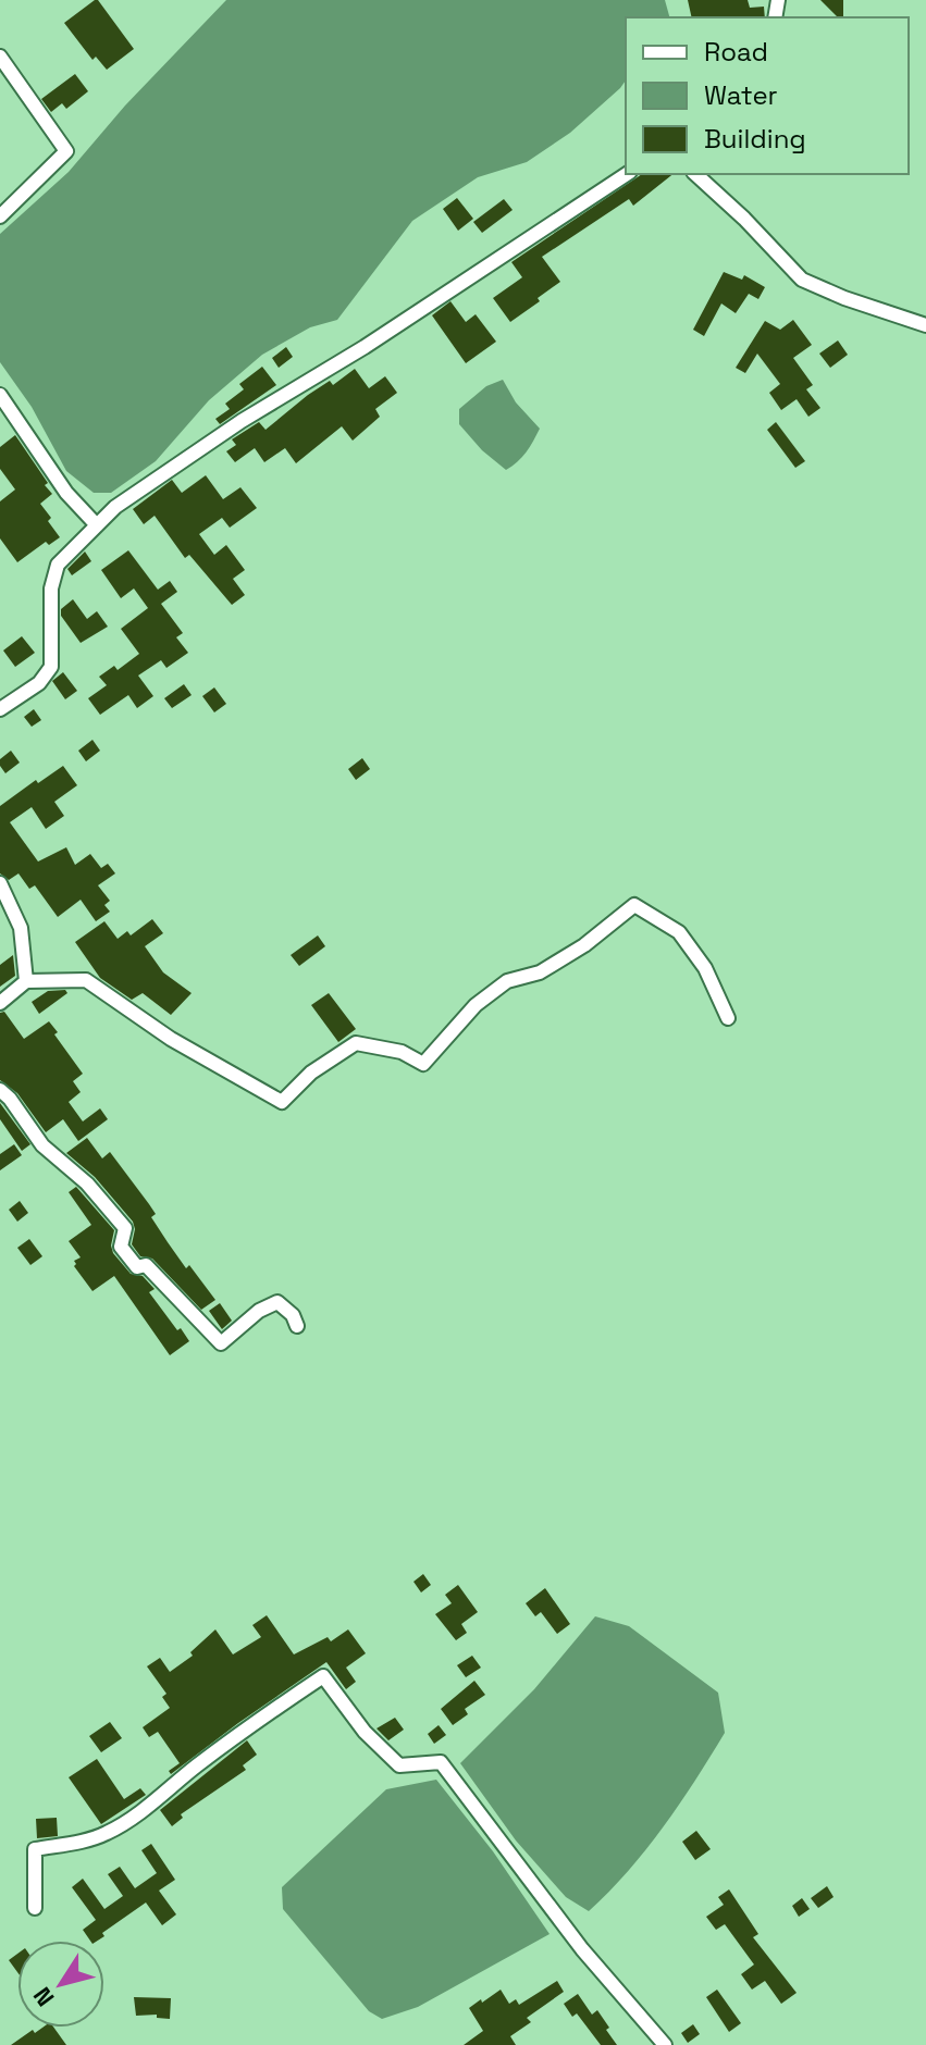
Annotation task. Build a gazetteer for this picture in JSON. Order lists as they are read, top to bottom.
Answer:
{
  "legend": ["Road", "Water", "Building"],
  "north": "bottom left"
}
